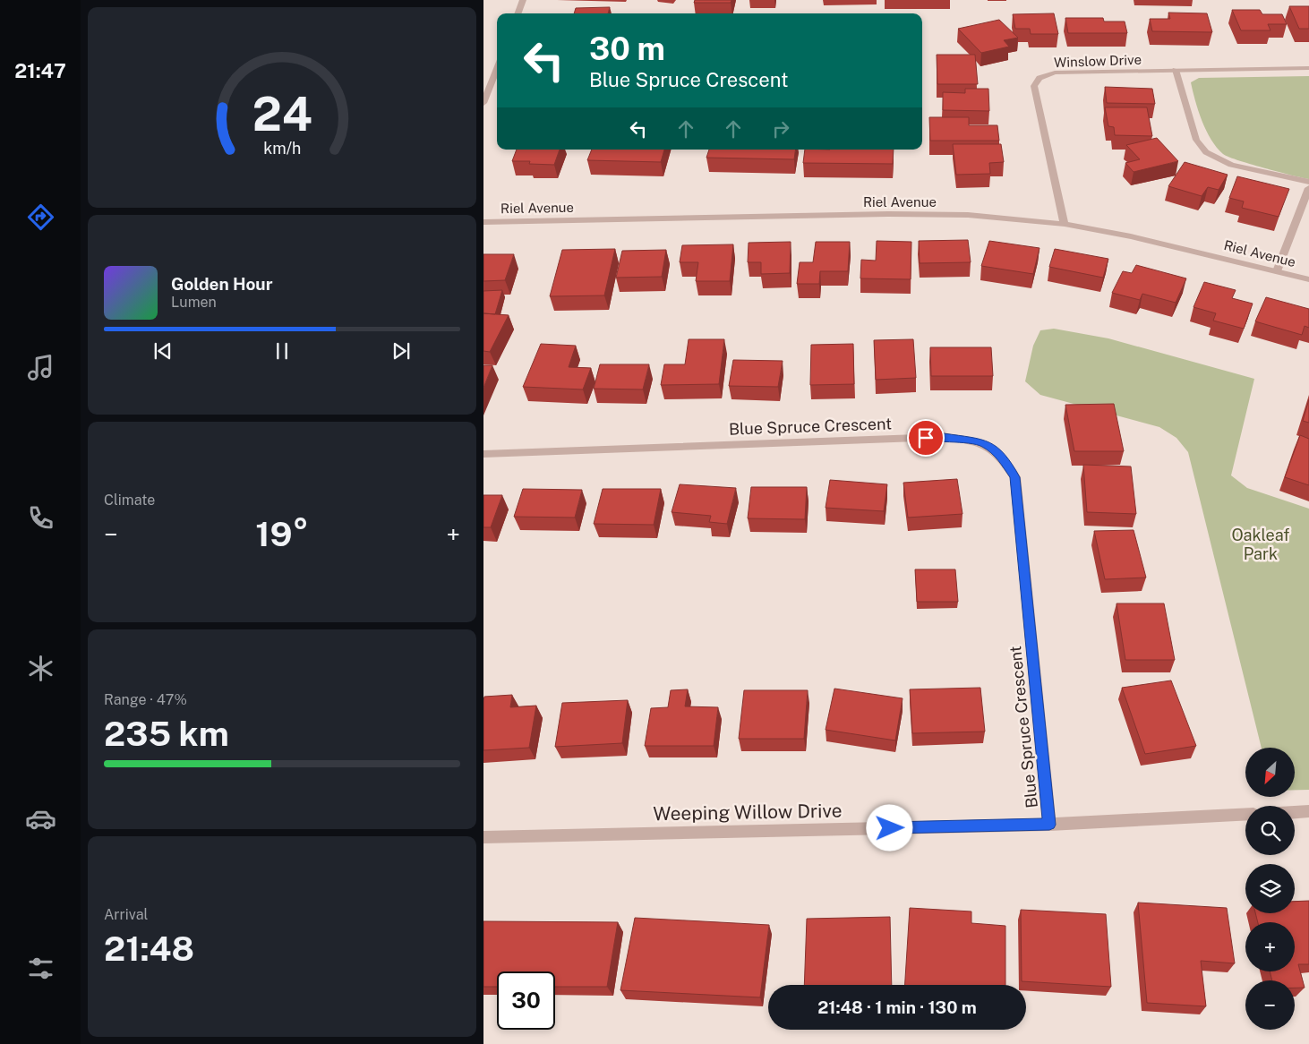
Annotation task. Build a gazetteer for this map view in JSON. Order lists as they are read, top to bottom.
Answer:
{
  "streets": {
    "street": [
      "Winslow Drive",
      "Riel Avenue",
      "Blue Spruce Crescent",
      "Weeping Willow Drive"
    ]
  },
  "crossings": [
    ["Winslow Drive", "Riel Avenue"],
    ["Blue Spruce Crescent", "Weeping Willow Drive"]
  ],
  "parks": ["Oakleaf Park"],
  "north": "bottom left",
  "page": {
    "tabs": "21:47",
    "turn": ["30 m", "Blue Spruce Crescent"],
    "song": ["Golden Hour", "Lumen"],
    "tile": [
      "Climate",
      ["Range · 47%", "235 km"],
      ["Arrival", "21:48"]
    ],
    "heat": ["−", "19°", "+"],
    "map_buttons": ["+", "−"],
    "limit": "30",
    "trip": "21:48 · 1 min · 130 m",
    "gauge": ["24", "km/h"]
  }
}
